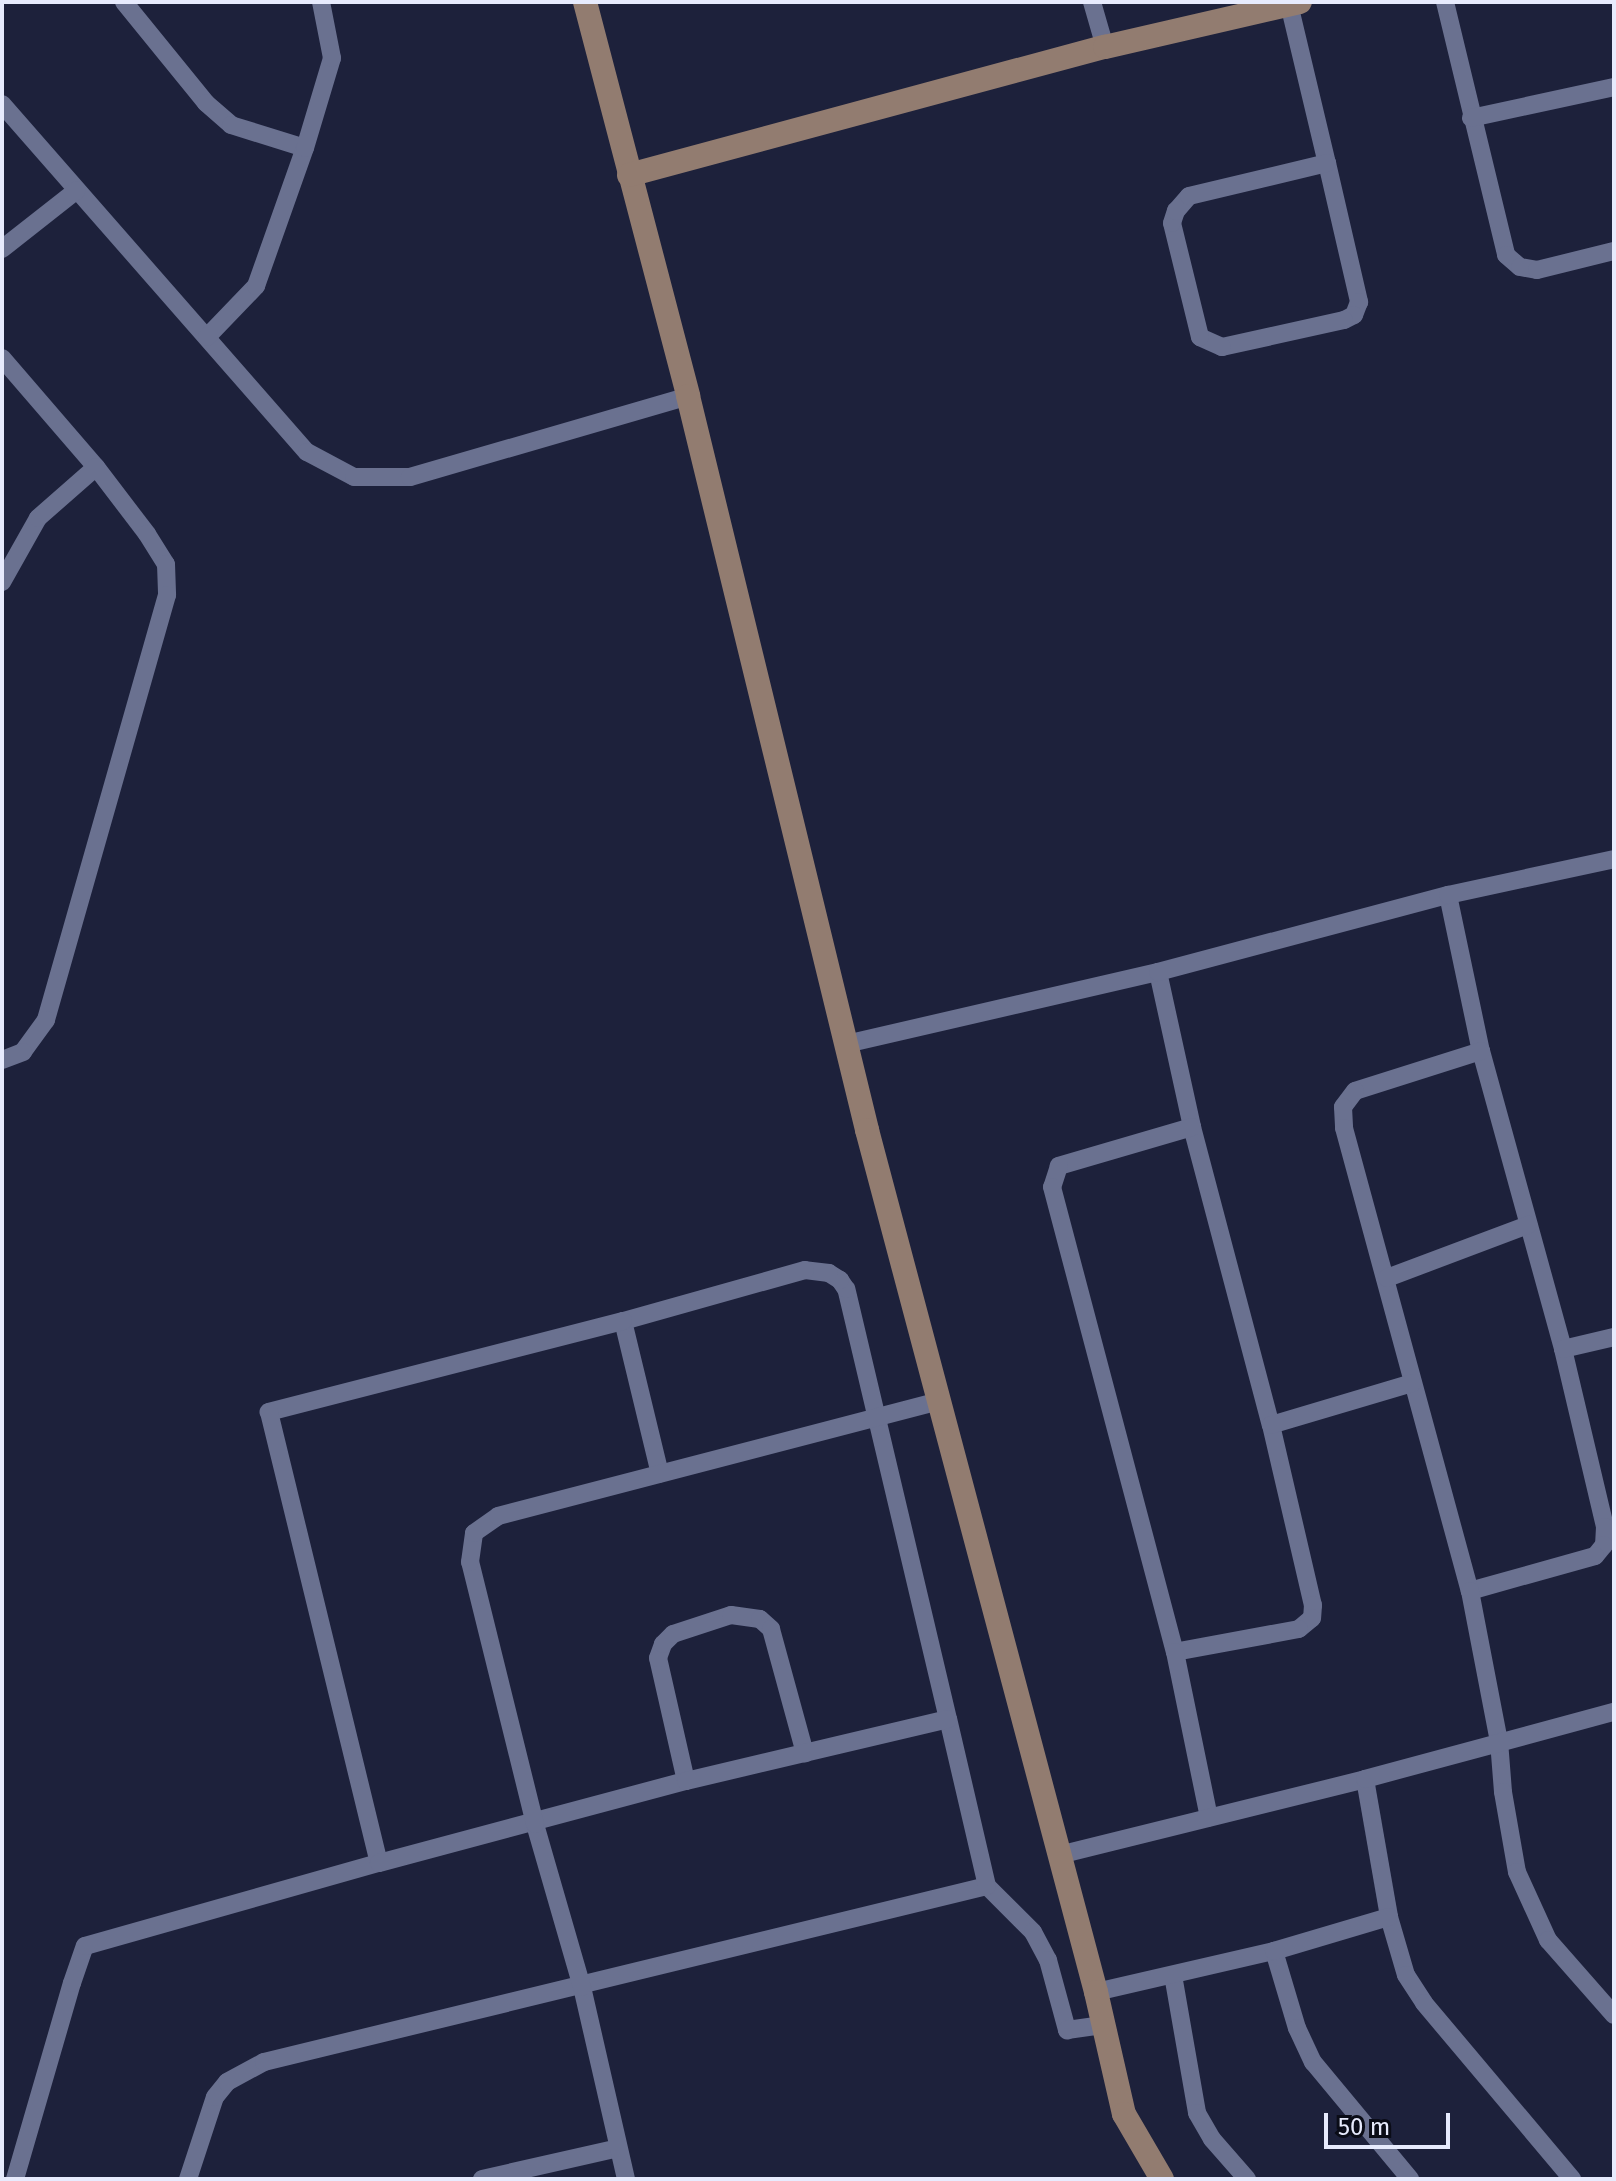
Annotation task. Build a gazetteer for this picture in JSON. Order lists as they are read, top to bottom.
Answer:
{
  "scale_bar": "50 m"
}
